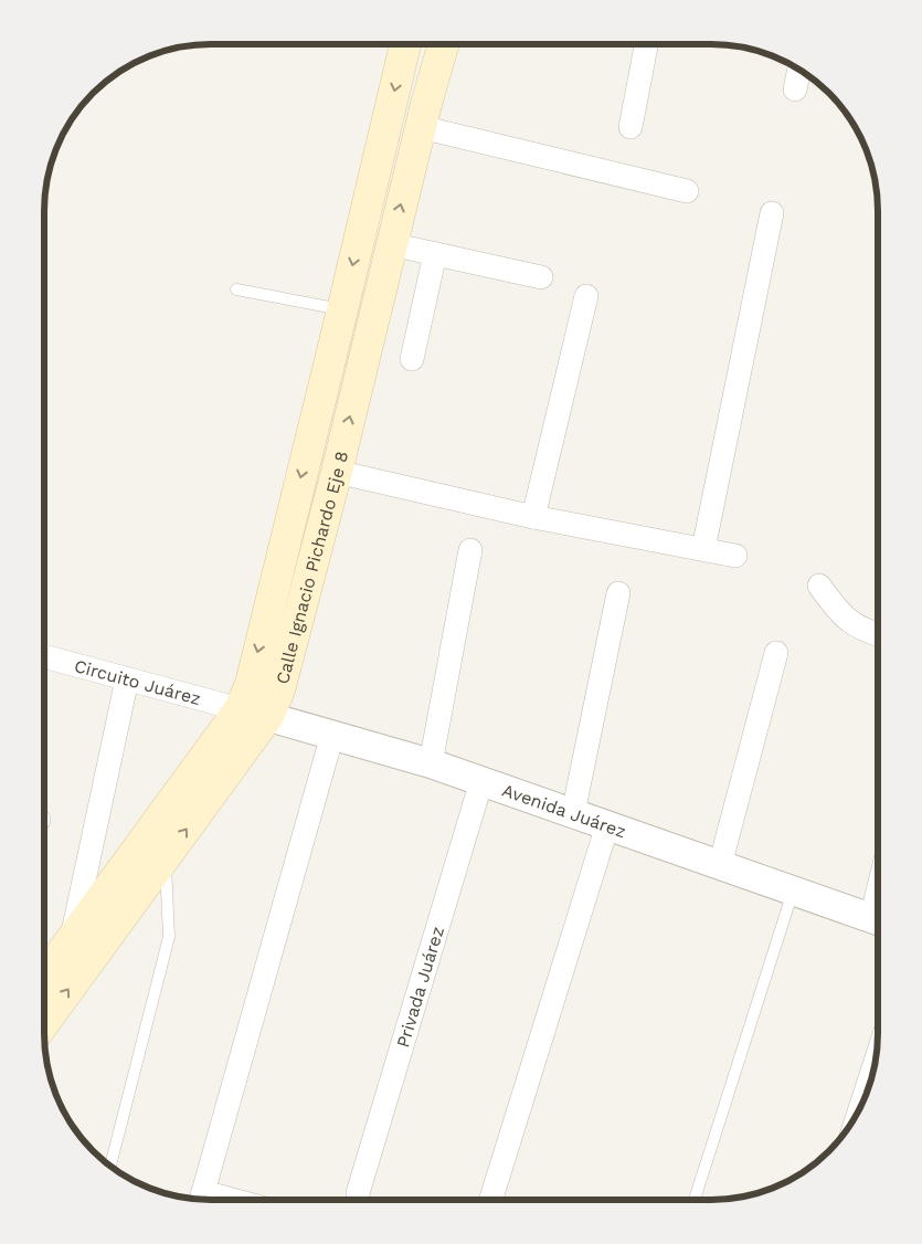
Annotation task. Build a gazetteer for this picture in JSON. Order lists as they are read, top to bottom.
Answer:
{
  "streets": {
    "main road": ["Calle Ignacio Pichardo Eje 8"],
    "street": ["Circuito Juárez", "Avenida Juárez", "Privada Juárez"]
  },
  "crossings": [
    ["Calle Ignacio Pichardo Eje 8", "Circuito Juárez"],
    ["Calle Ignacio Pichardo Eje 8", "Avenida Juárez"],
    ["Circuito Juárez", "Avenida Juárez"],
    ["Avenida Juárez", "Privada Juárez"]
  ]
}
